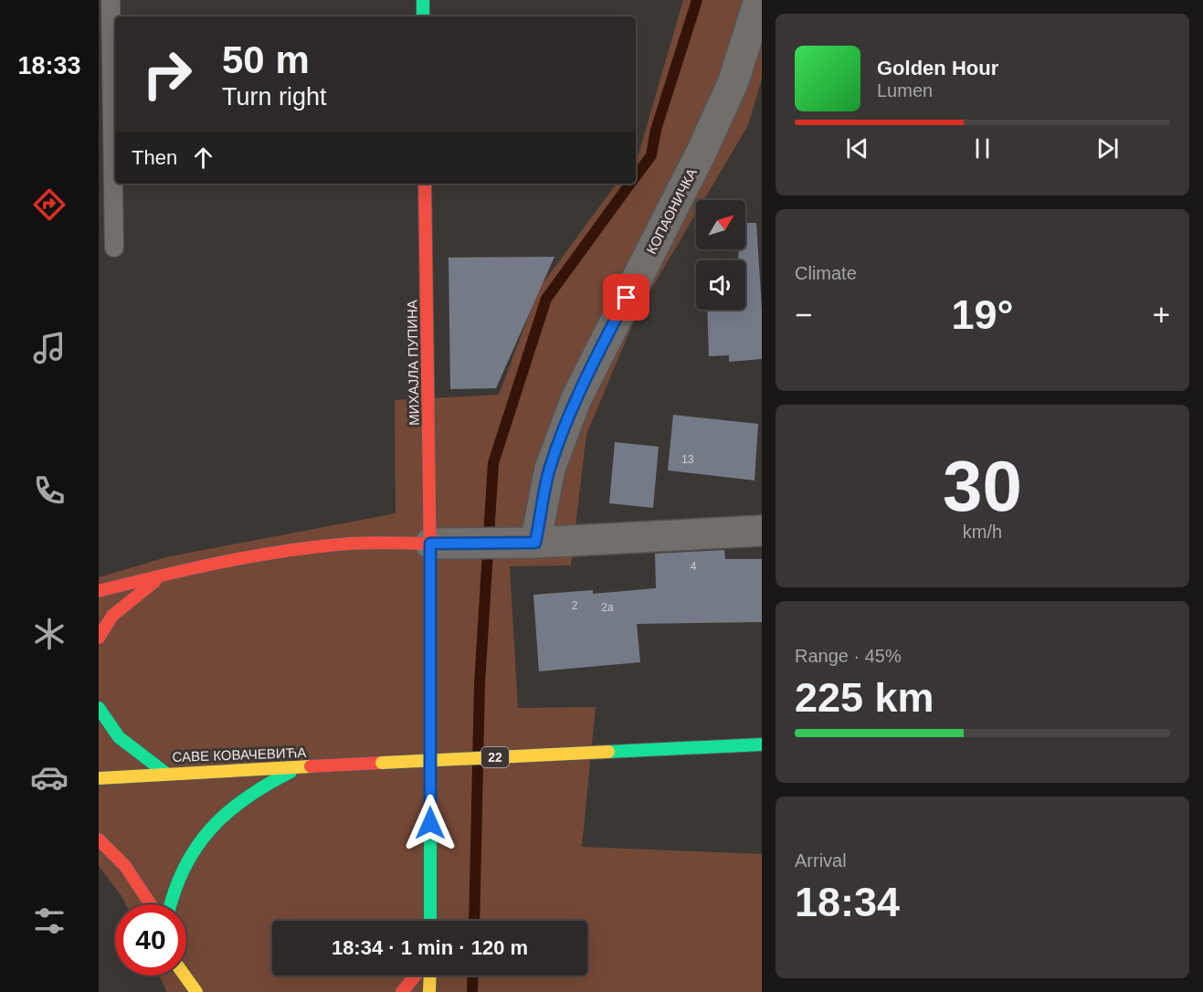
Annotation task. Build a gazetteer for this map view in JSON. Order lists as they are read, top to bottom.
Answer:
{
  "streets": {
    "main road": ["МИХАЈЛА ПУПИНА", "САВЕ КОВАЧЕВИЋА", "22"],
    "street": ["КОПАОНИЧКА"]
  },
  "house_numbers": [
    "13",
    "4",
    "2",
    "2a"
  ],
  "north": "top right",
  "page": {
    "tabs": "18:33",
    "turn": ["50 m", "Turn right"],
    "song": ["Golden Hour", "Lumen"],
    "then": "Then",
    "tile": [
      "Climate",
      ["30", "km/h"],
      ["Range · 45%", "225 km"],
      ["Arrival", "18:34"]
    ],
    "heat": ["−", "19°", "+"],
    "limit": "40",
    "trip": "18:34 · 1 min · 120 m"
  }
}
